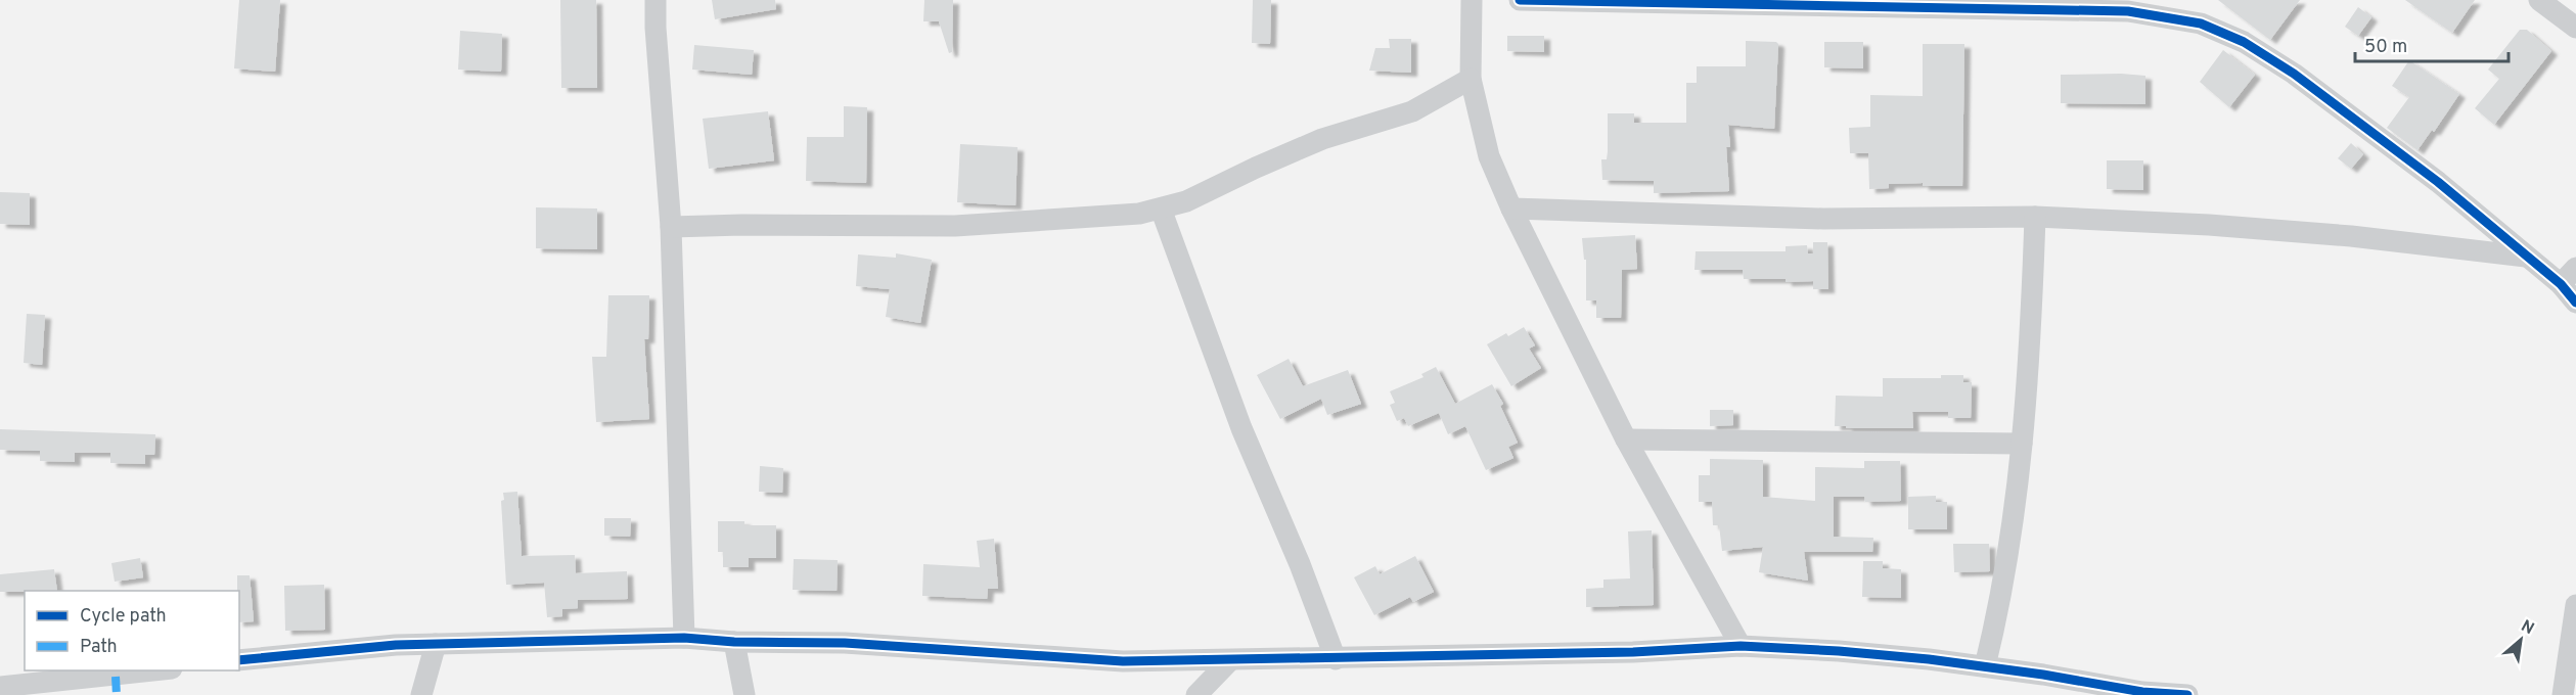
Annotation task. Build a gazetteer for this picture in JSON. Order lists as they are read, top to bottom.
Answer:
{
  "legend": ["Cycle path", "Path"],
  "scale_bar": "50 m",
  "north": "top right"
}
